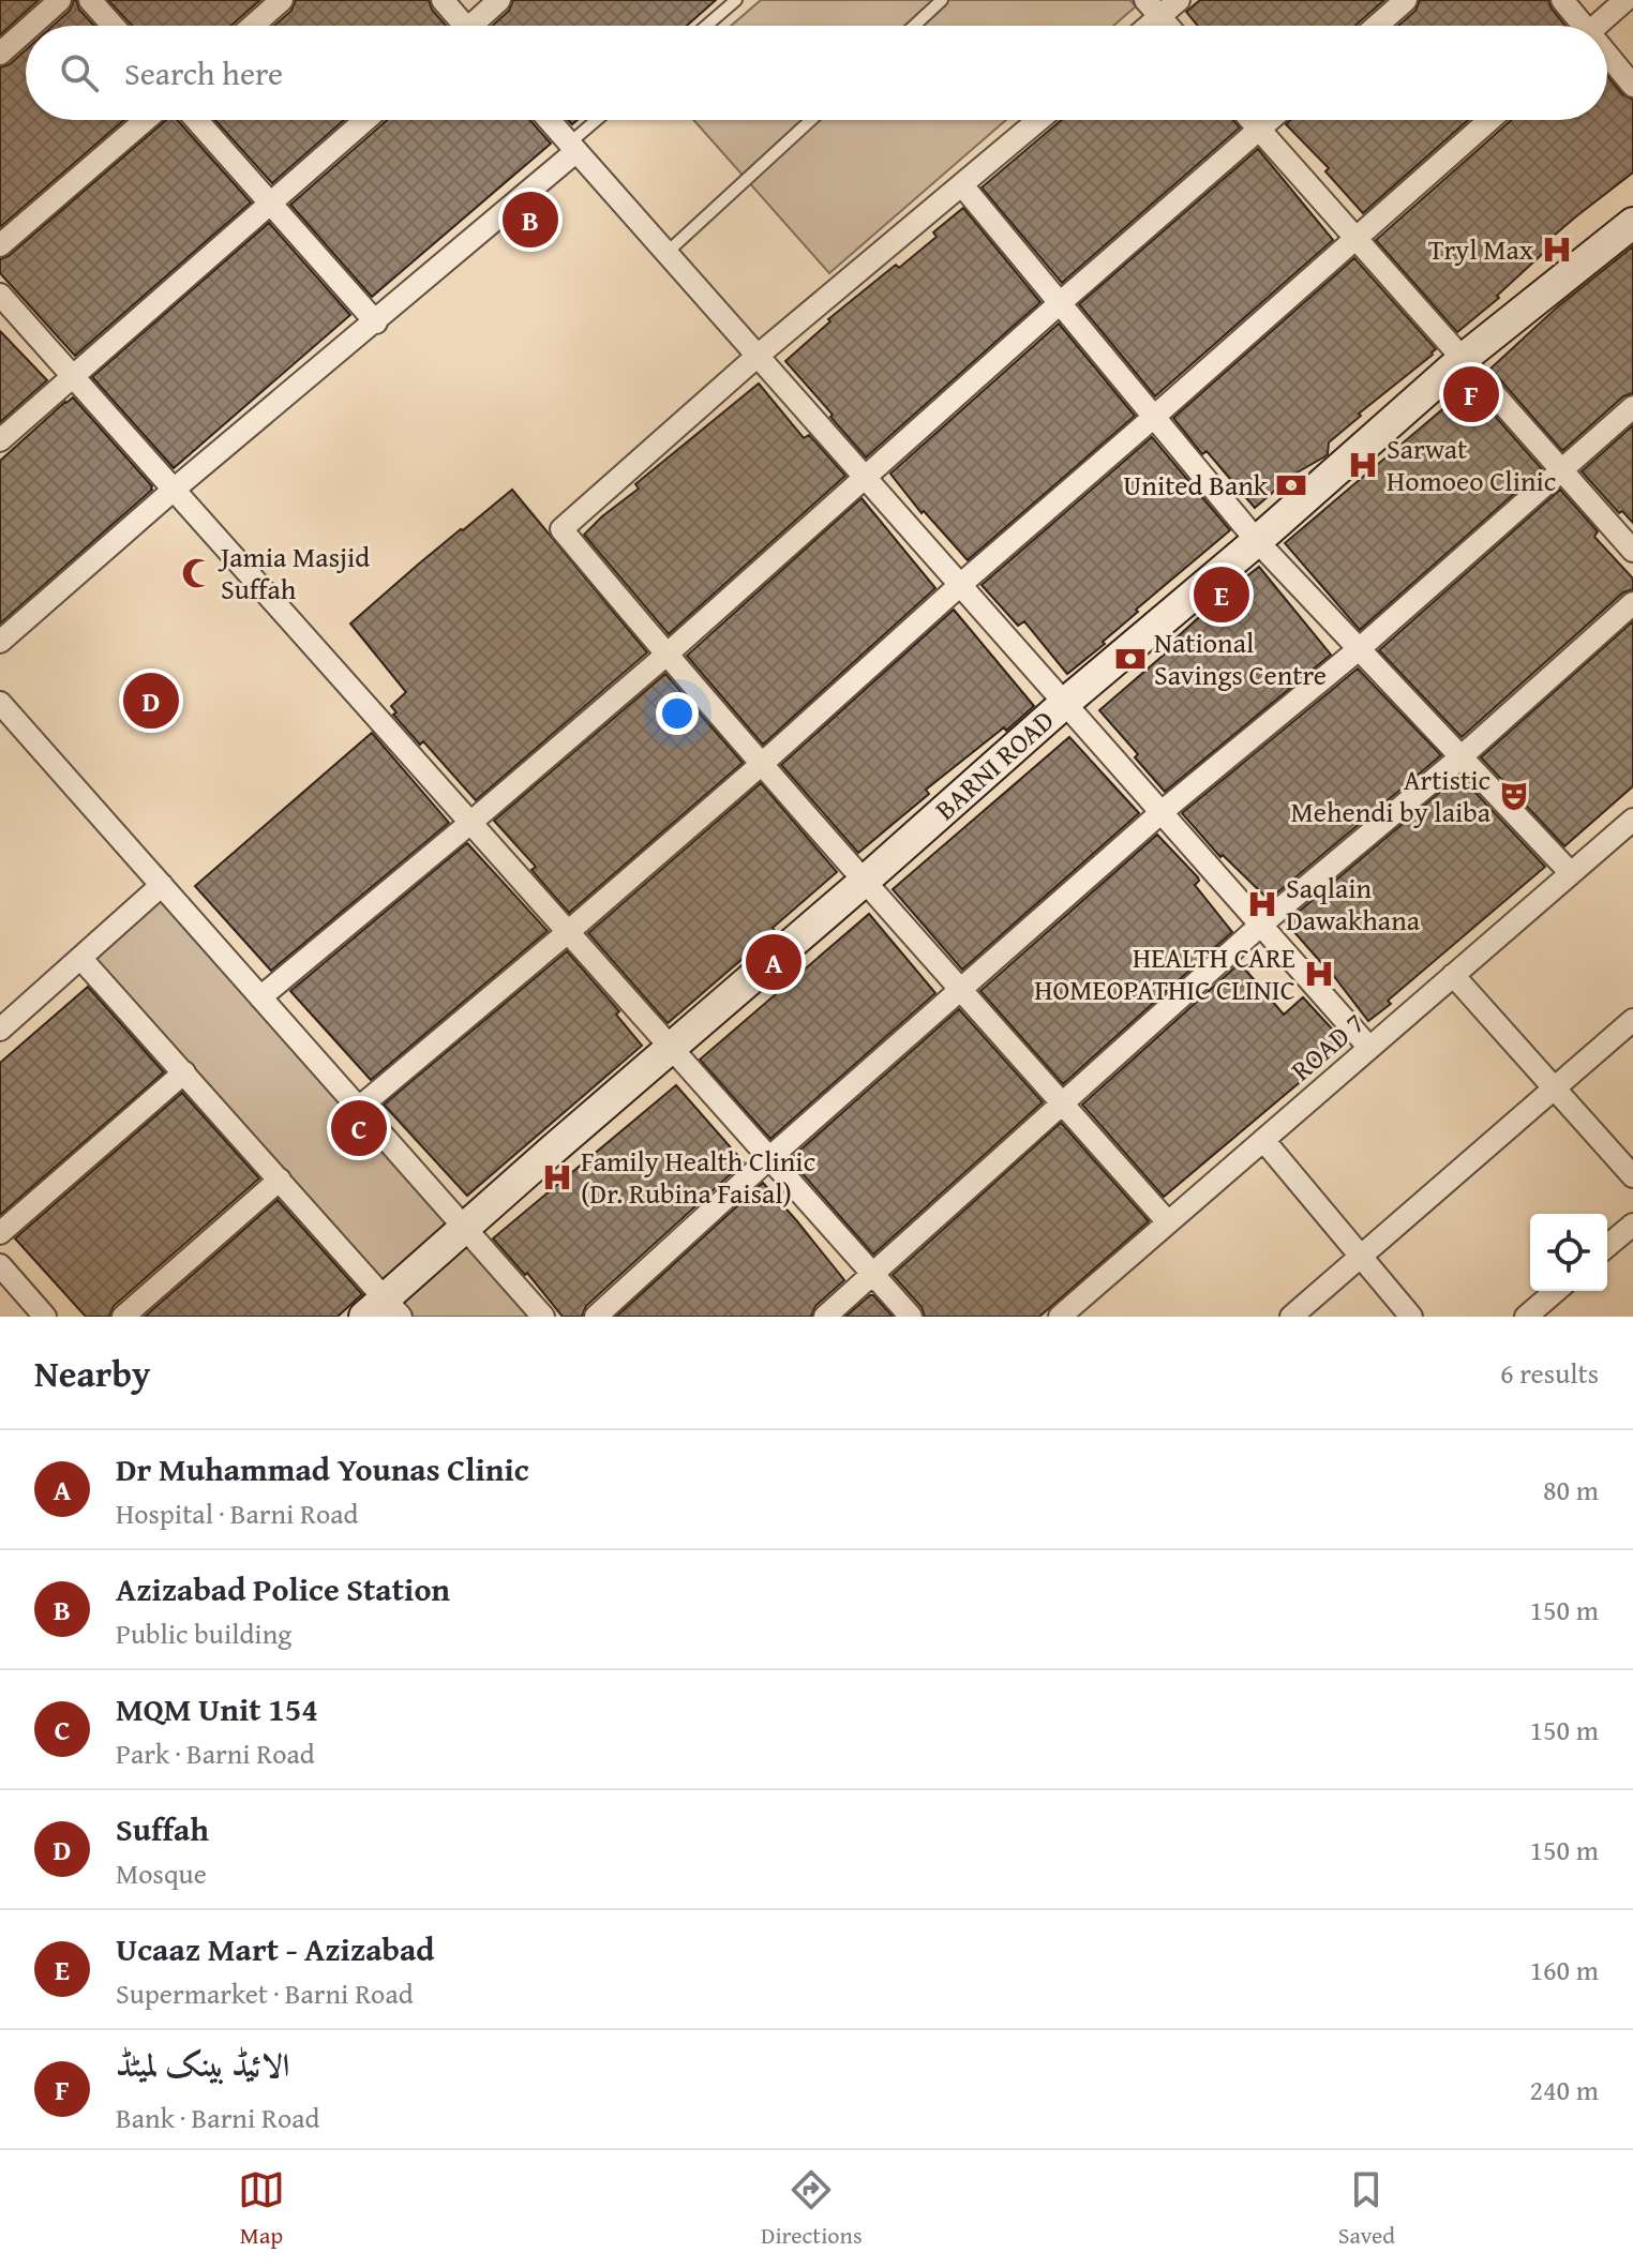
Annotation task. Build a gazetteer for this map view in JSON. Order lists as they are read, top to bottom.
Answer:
{
  "streets": {
    "street": ["BARNI ROAD", "ROAD 7"]
  },
  "places": {
    "hospital": [
      "Tryl Max",
      "Sarwat Homoeo Clinic",
      "Saqlain Dawakhana",
      "HEALTH CARE HOMEOPATHIC CLINIC",
      "Family Health Clinic (Dr. Rubina Faisal)"
    ],
    "bank": ["United Bank", "National Savings Centre"],
    "mosque": ["Jamia Masjid Suffah"],
    "theatre": ["Artistic Mehendi by laiba"]
  },
  "page": {
    "search": "Search here",
    "pins": [
      "B",
      "F",
      "E",
      "D",
      "A",
      "C"
    ],
    "heading": ["Nearby", "6 results"],
    "list": [
      {
        "mark": "A",
        "name": "Dr Muhammad Younas Clinic",
        "note": "Hospital · Barni Road",
        "value": "80 m"
      },
      {
        "mark": "B",
        "name": "Azizabad Police Station",
        "note": "Public building",
        "value": "150 m"
      },
      {
        "mark": "C",
        "name": "MQM Unit 154",
        "note": "Park · Barni Road",
        "value": "150 m"
      },
      {
        "mark": "D",
        "name": "Suffah",
        "note": "Mosque",
        "value": "150 m"
      },
      {
        "mark": "E",
        "name": "Ucaaz Mart - Azizabad",
        "note": "Supermarket · Barni Road",
        "value": "160 m"
      },
      {
        "mark": "F",
        "name": "الائیڈ بینک لمیٹڈ",
        "note": "Bank · Barni Road",
        "value": "240 m"
      }
    ],
    "nav": ["Map", "Directions", "Saved"]
  }
}
